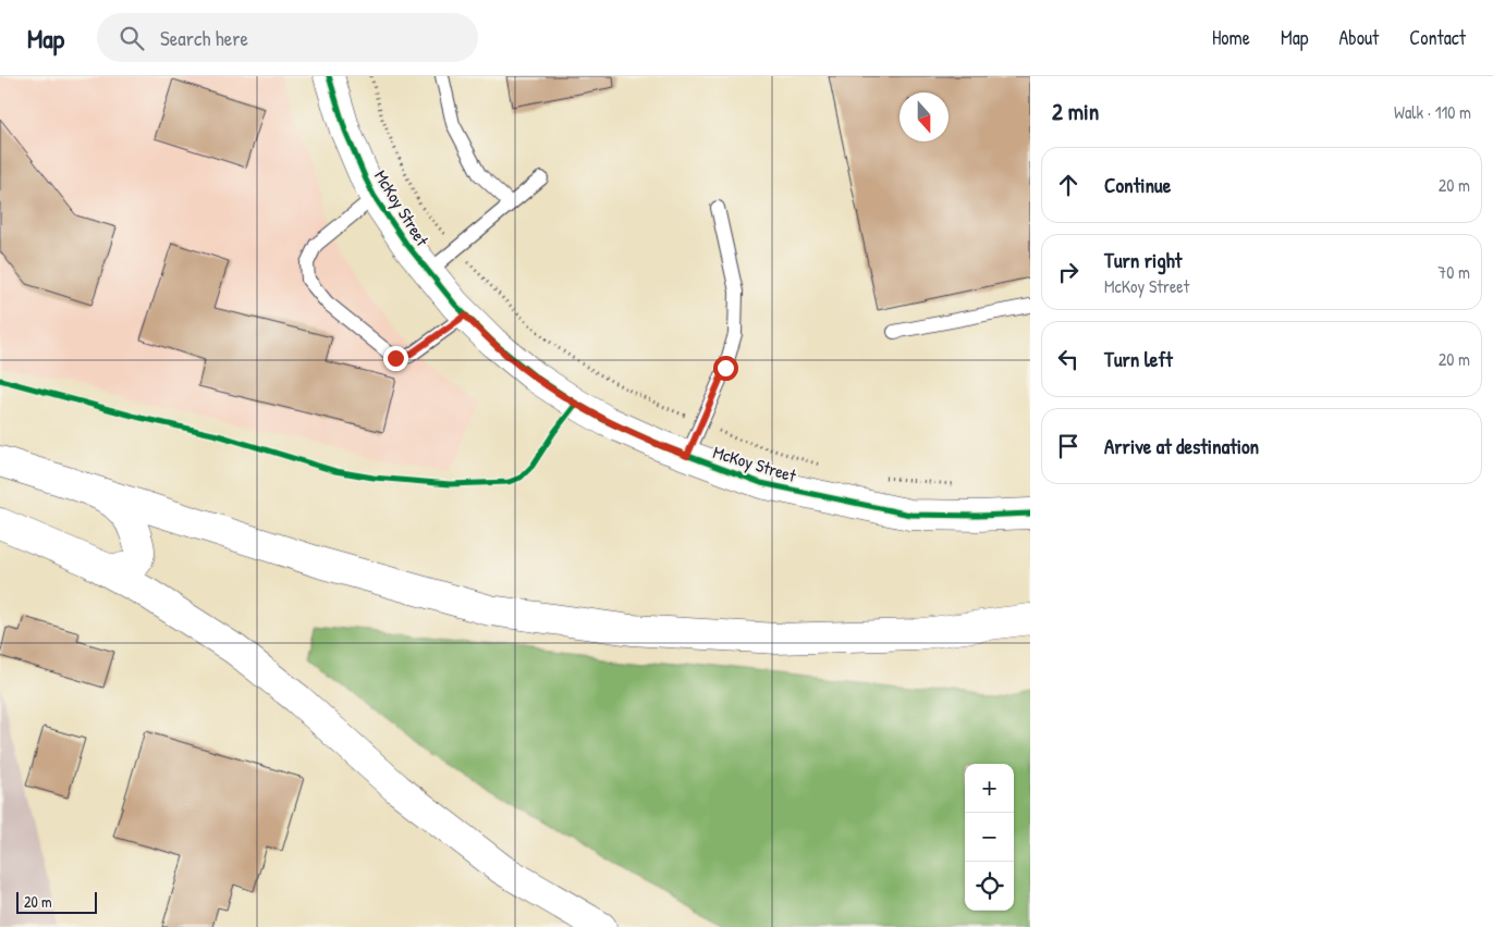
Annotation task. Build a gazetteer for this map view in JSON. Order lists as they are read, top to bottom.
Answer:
{
  "streets": {
    "main road": ["McKoy Street"]
  },
  "scale_bar": "20 m",
  "north": "bottom",
  "page": {
    "header": "Map",
    "search": "Search here",
    "nav": [
      "Home",
      "Map",
      "About",
      "Contact"
    ],
    "heading": ["2 min", "Walk · 110 m"],
    "list": [
      ["Continue", "20 m"],
      ["Turn right", "McKoy Street", "70 m"],
      ["Turn left", "20 m"],
      "Arrive at destination"
    ],
    "map_buttons": ["+", "−"],
    "scale": "20 m"
  }
}
